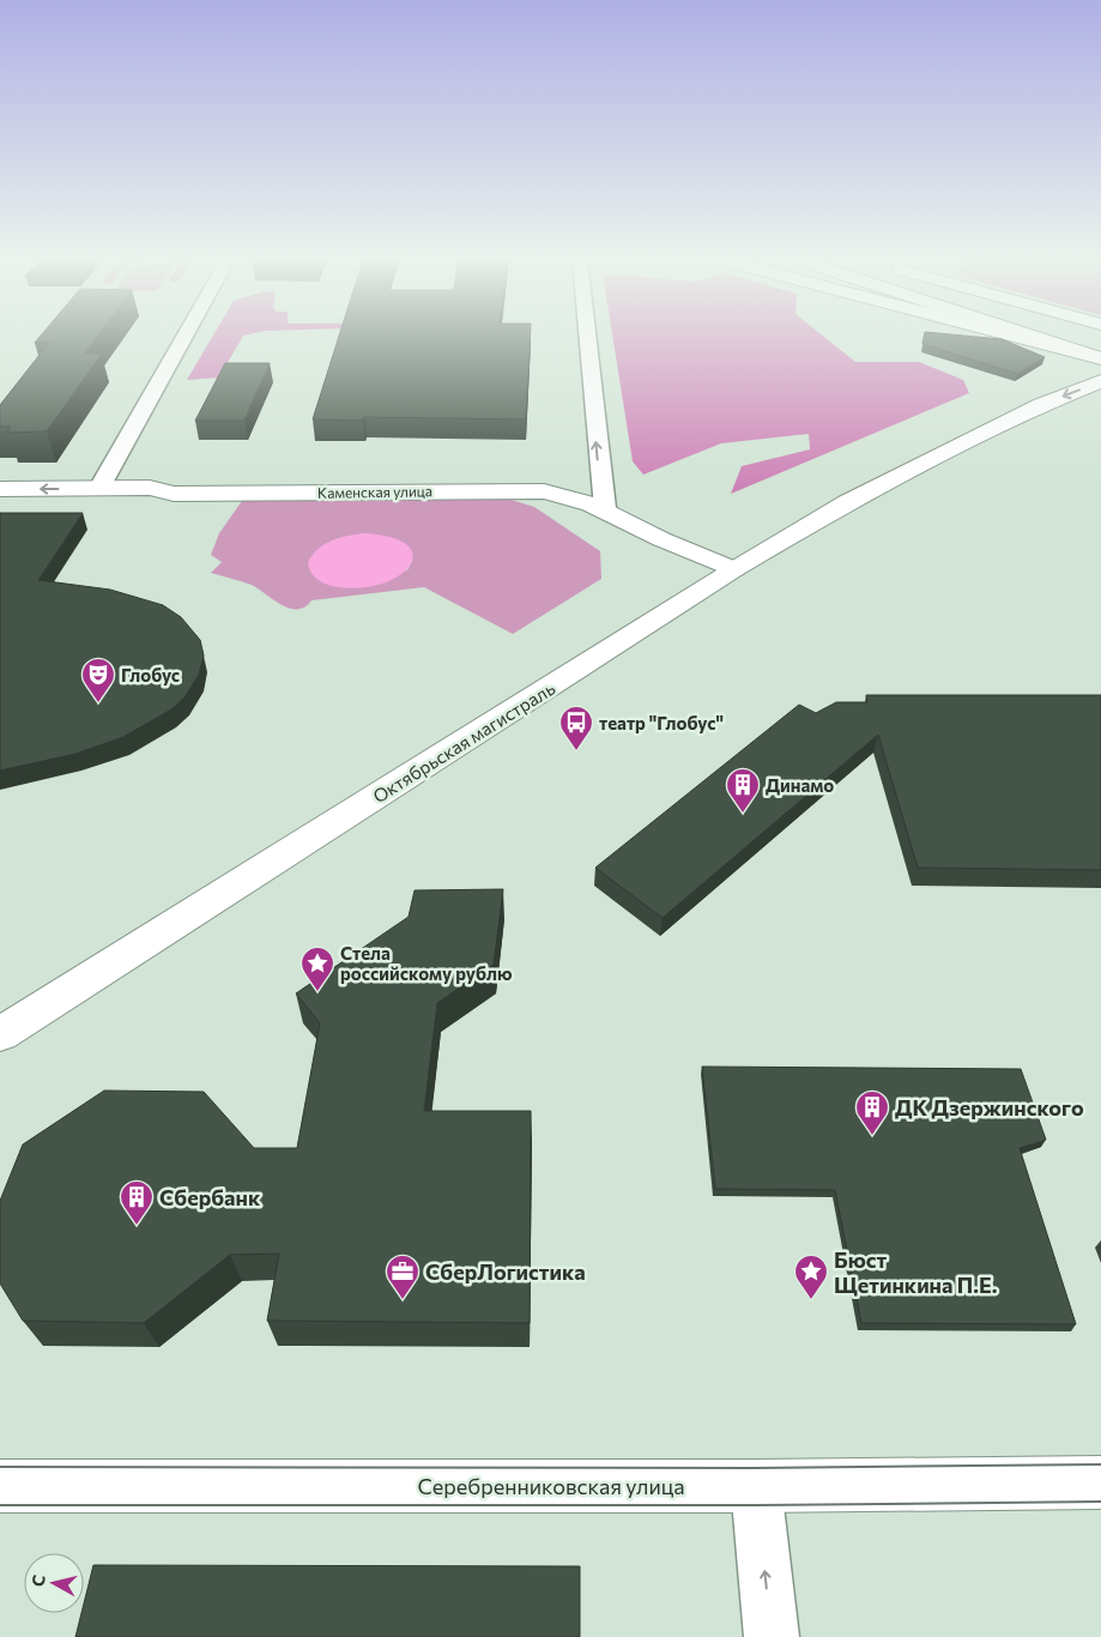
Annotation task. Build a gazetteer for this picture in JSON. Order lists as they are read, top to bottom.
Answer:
{
  "streets": {
    "main road": ["Каменская улица", "Октябрьская магистраль", "Серебренниковская улица"]
  },
  "crossings": [
    ["Каменская улица", "Октябрьская магистраль"]
  ],
  "places": {
    "theatre": ["Глобус"],
    "bus stop": ["театр \"Глобус\""],
    "building": ["Динамо", "ДК Дзержинского", "Сбербанк"],
    "place": ["Стела российскому рублю", "Бюст Щетинкина П.Е."],
    "office": ["СберЛогистика"]
  },
  "north": "left"
}
